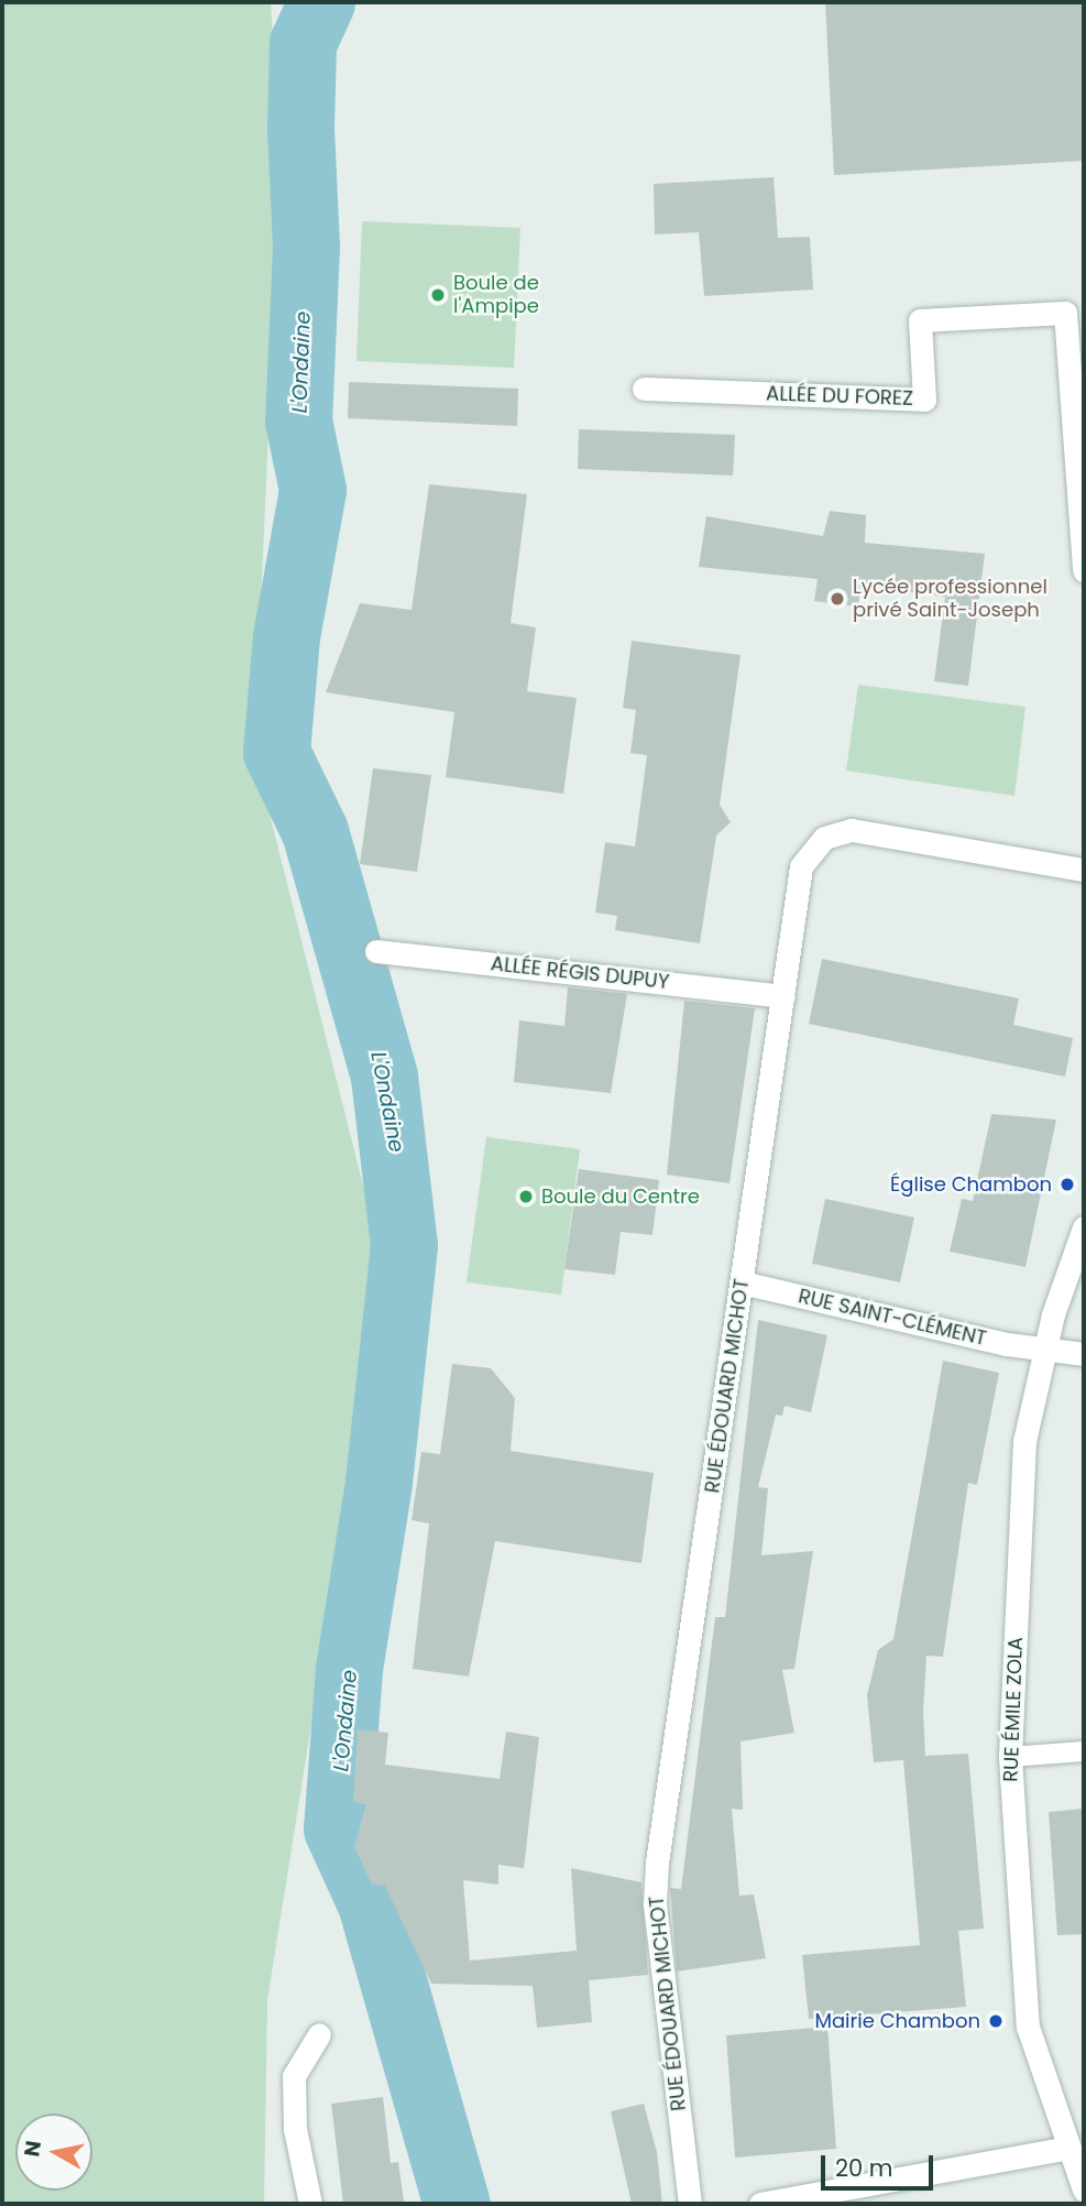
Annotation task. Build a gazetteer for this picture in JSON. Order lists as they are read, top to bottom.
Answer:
{
  "streets": {
    "street": [
      "ALLÉE DU FOREZ",
      "ALLÉE RÉGIS DUPUY",
      "RUE SAINT-CLÉMENT",
      "RUE ÉDOUARD MICHOT",
      "RUE ÉMILE ZOLA"
    ]
  },
  "crossings": [
    ["ALLÉE RÉGIS DUPUY", "RUE ÉDOUARD MICHOT"],
    ["RUE SAINT-CLÉMENT", "RUE ÉDOUARD MICHOT"],
    ["RUE SAINT-CLÉMENT", "RUE ÉMILE ZOLA"]
  ],
  "water": ["L'Ondaine"],
  "places": [
    "Boule de l'Ampipe",
    "Lycée professionnel privé Saint-Joseph",
    "Église Chambon",
    "Boule du Centre",
    "Mairie Chambon"
  ],
  "scale_bar": "20 m",
  "north": "left"
}
